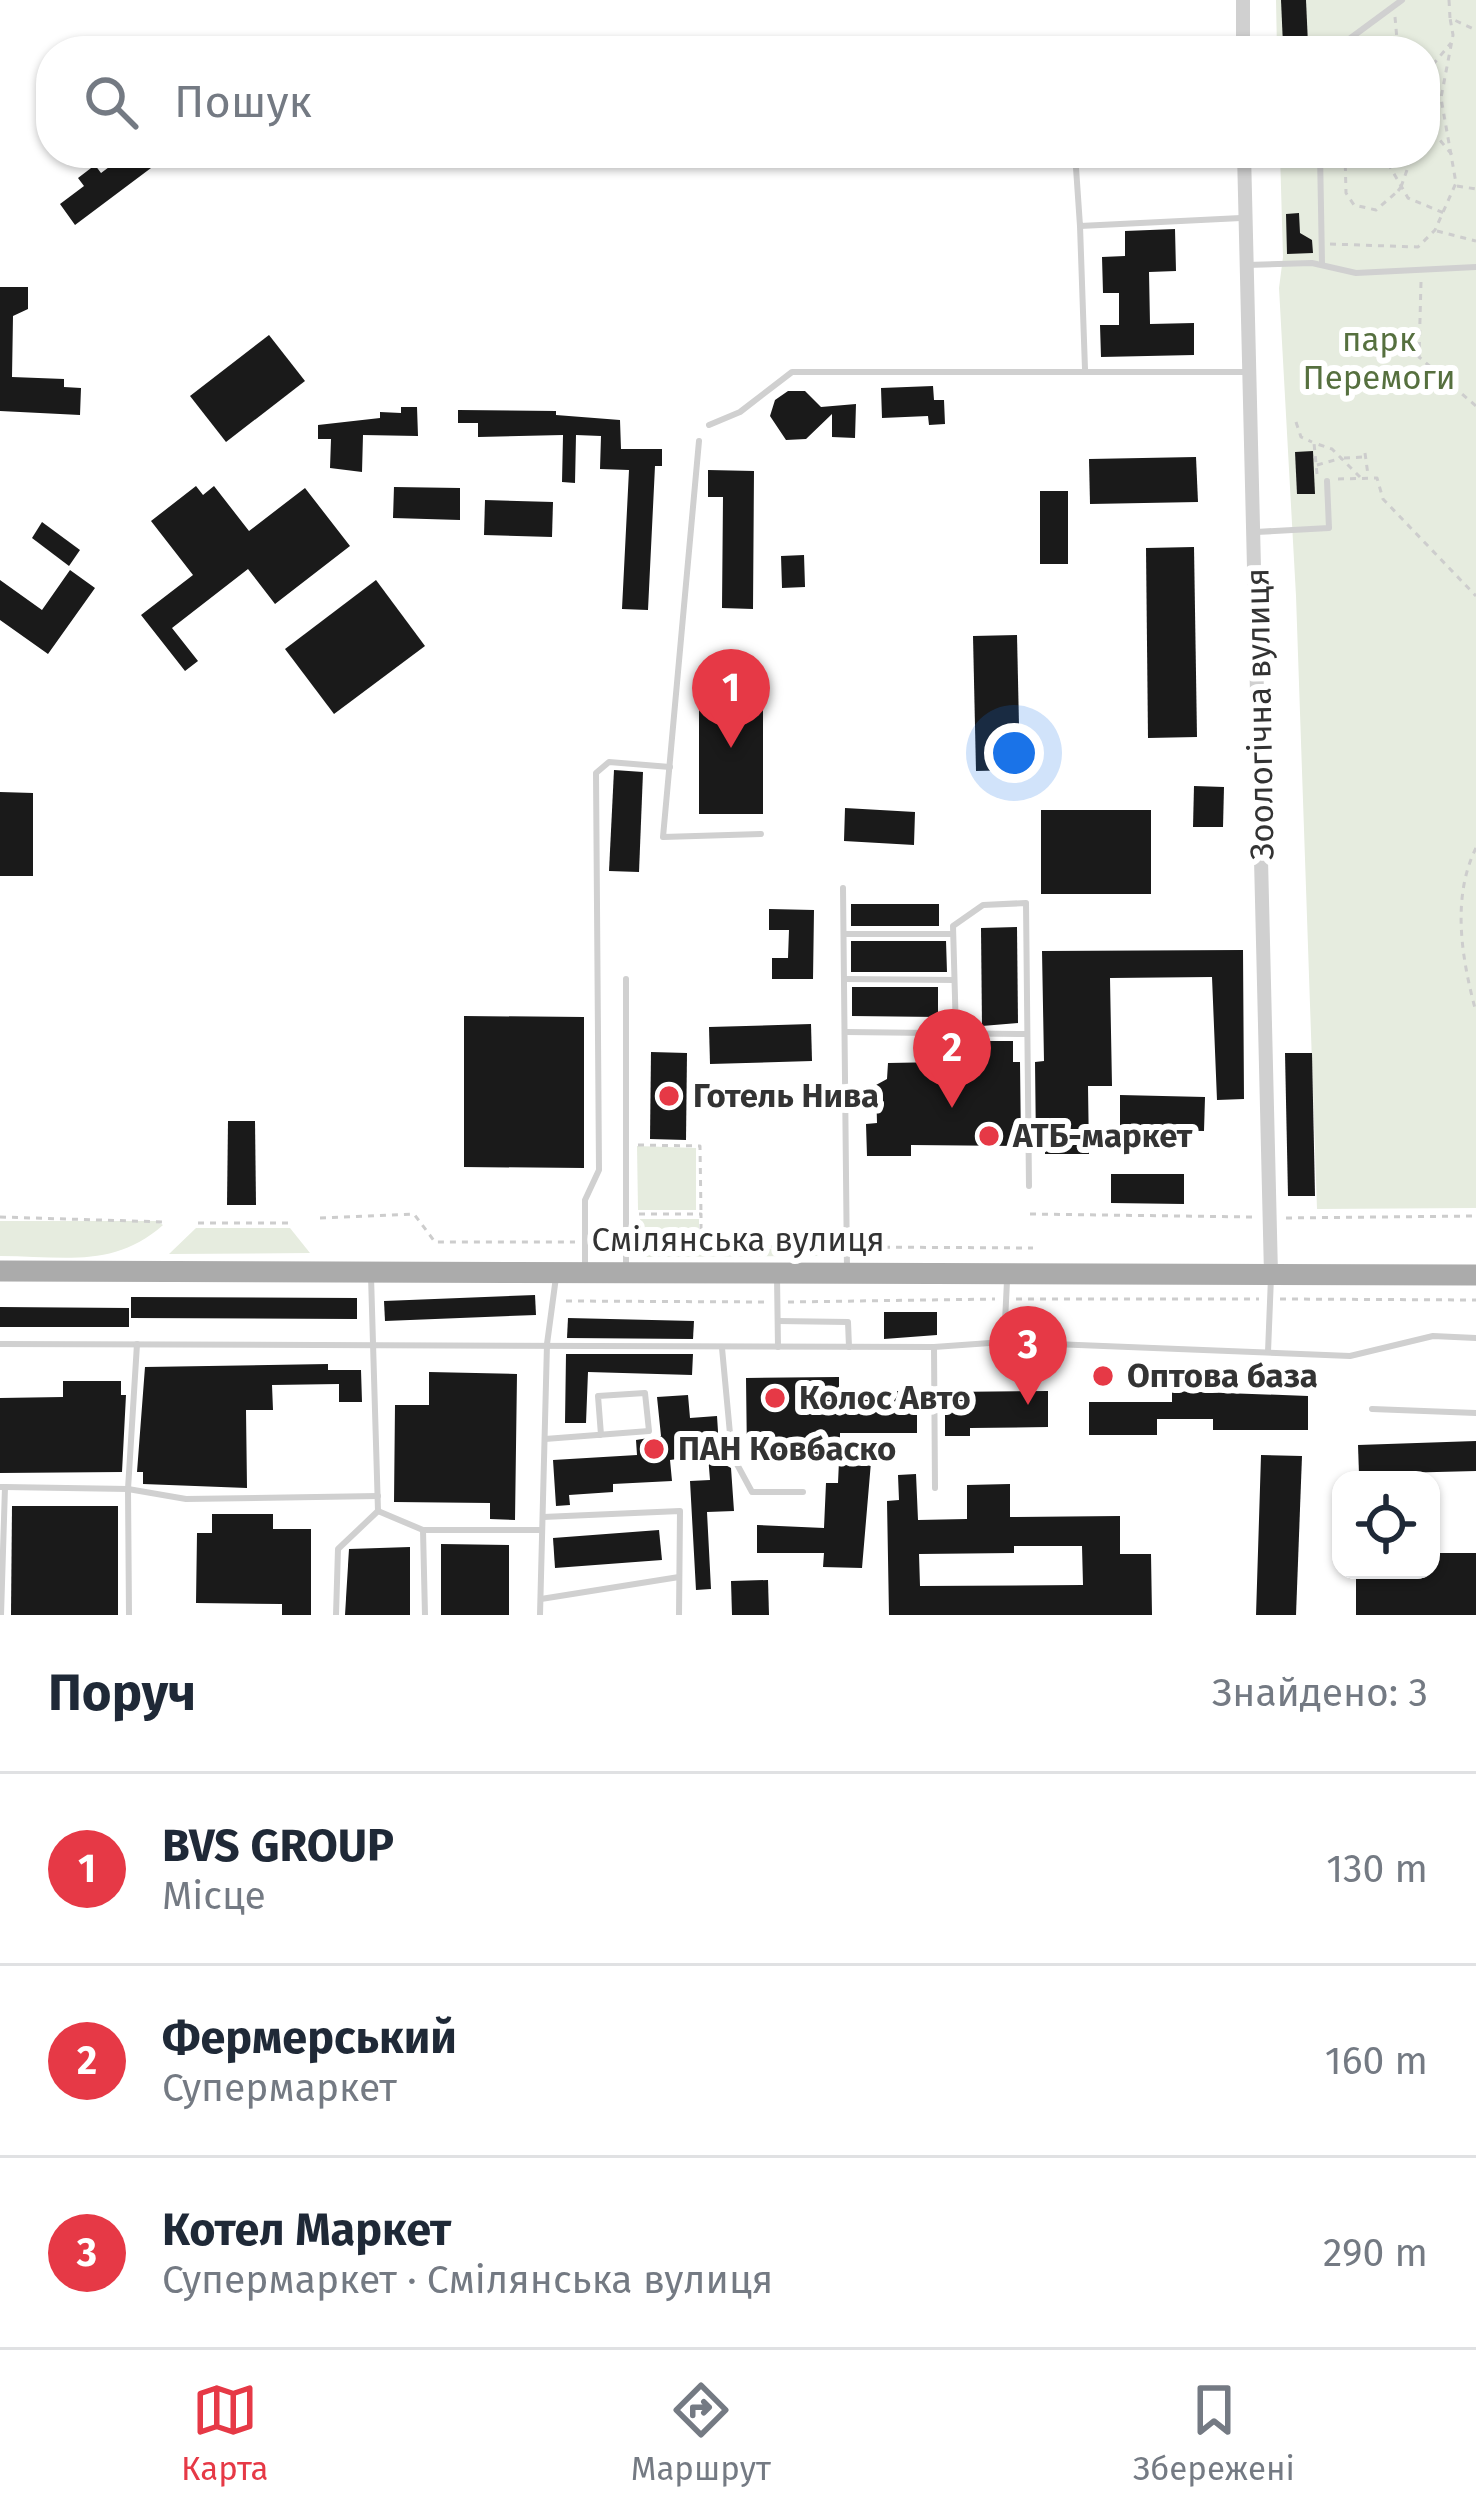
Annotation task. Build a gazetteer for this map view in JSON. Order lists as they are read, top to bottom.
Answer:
{
  "streets": {
    "main road": ["Смілянська вулиця"],
    "street": ["Зоологічна вулиця"]
  },
  "crossings": [
    ["Зоологічна вулиця", "Смілянська вулиця"]
  ],
  "parks": ["парк Перемоги"],
  "places": [
    "Готель Нива",
    "АТБ-маркет",
    "Оптова база",
    "Колос Авто",
    "ПАН Ковбаско"
  ],
  "page": {
    "search": "Пошук",
    "pins": ["1", "2", "3"],
    "heading": ["Поруч", "Знайдено: 3"],
    "list": [
      {
        "mark": "1",
        "name": "BVS GROUP",
        "note": "Місце",
        "value": "130 m"
      },
      {
        "mark": "2",
        "name": "Фермерський",
        "note": "Супермаркет",
        "value": "160 m"
      },
      {
        "mark": "3",
        "name": "Котел Маркет",
        "note": "Супермаркет · Смілянська вулиця",
        "value": "290 m"
      }
    ],
    "nav": ["Карта", "Маршрут", "Збережені"]
  }
}
